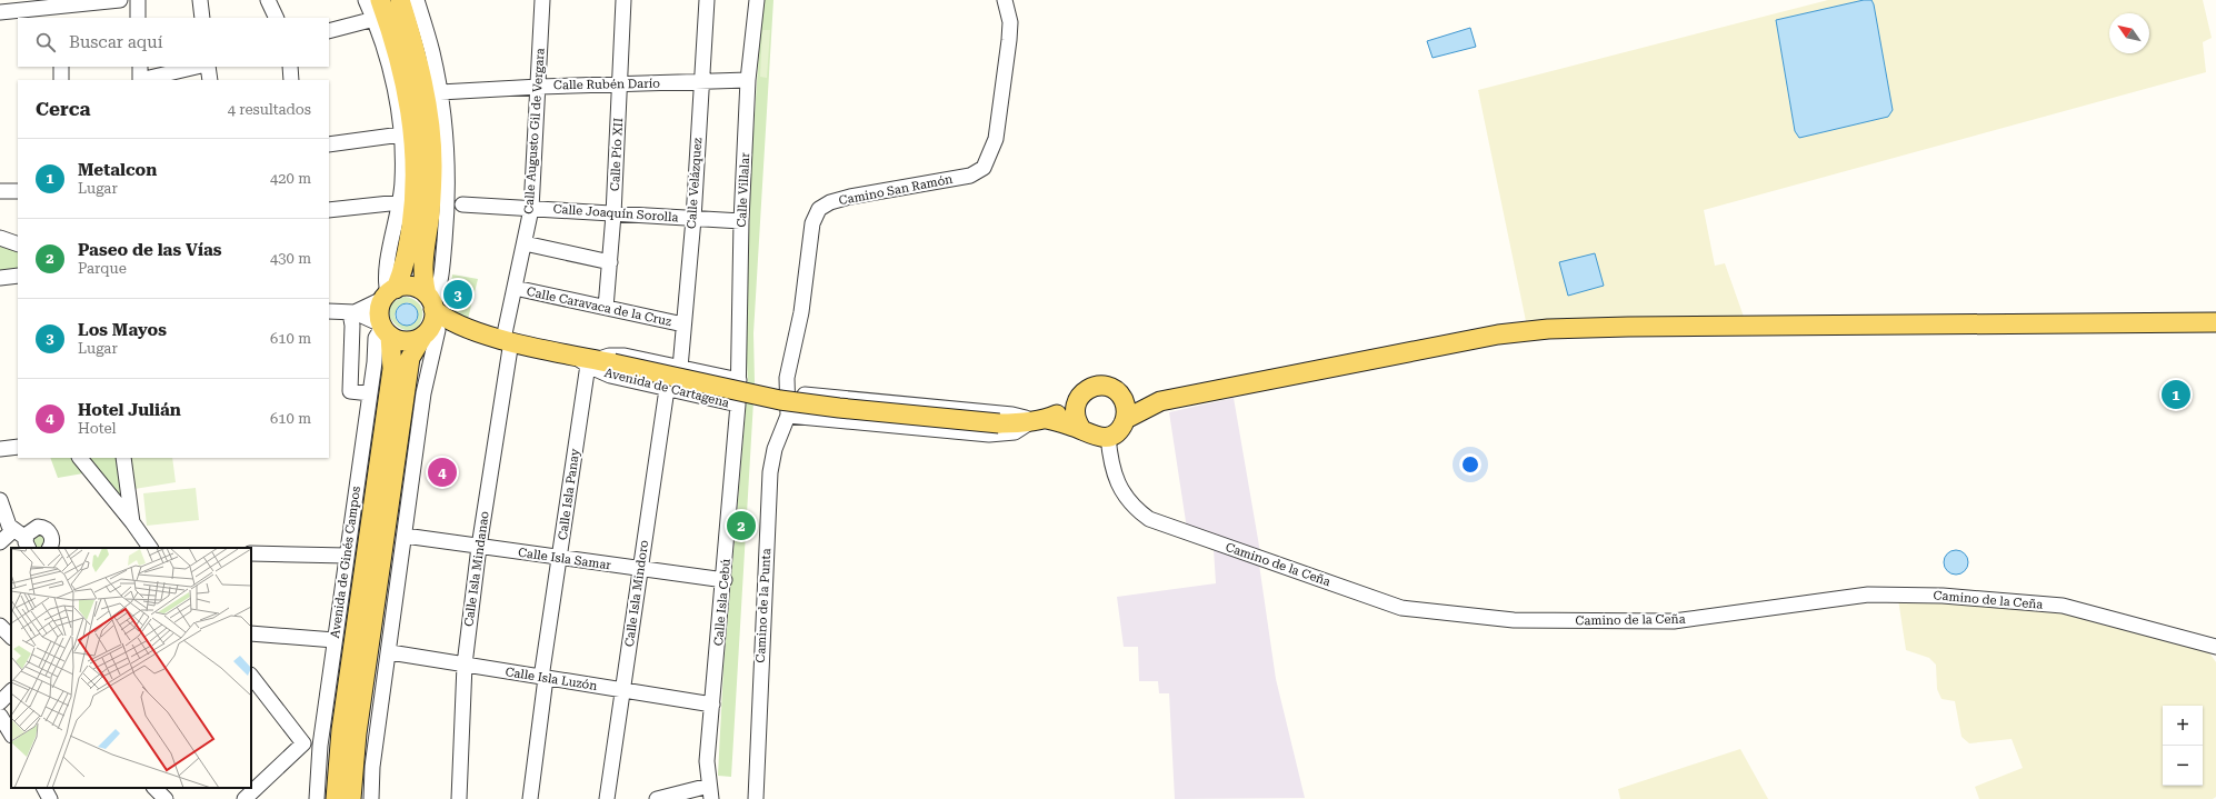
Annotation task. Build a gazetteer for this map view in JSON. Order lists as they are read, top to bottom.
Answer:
{
  "streets": {
    "main road": ["Avenida de Cartagena", "Avenida de Ginés Campos"],
    "street": [
      "Calle Rubén Darío",
      "Calle Augusto Gil de Vergara",
      "Calle Pío XII",
      "Calle Velázquez",
      "Calle Villalar",
      "Camino San Ramón",
      "Calle Joaquín Sorolla",
      "Calle Caravaca de la Cruz",
      "Calle Isla Panay",
      "Calle Isla Samar",
      "Camino de la Ceña",
      "Calle Isla Mindanao",
      "Calle Isla Mindoro",
      "Calle Isla Cebú",
      "Camino de la Punta",
      "Calle Isla Luzón"
    ]
  },
  "crossings": [
    ["Calle Rubén Darío", "Calle Augusto Gil de Vergara"],
    ["Calle Rubén Darío", "Calle Pío XII"],
    ["Calle Rubén Darío", "Calle Velázquez"],
    ["Calle Rubén Darío", "Calle Villalar"],
    ["Calle Augusto Gil de Vergara", "Calle Joaquín Sorolla"],
    ["Calle Augusto Gil de Vergara", "Calle Caravaca de la Cruz"],
    ["Calle Augusto Gil de Vergara", "Avenida de Cartagena"],
    ["Calle Augusto Gil de Vergara", "Calle Isla Mindanao"],
    ["Calle Pío XII", "Calle Joaquín Sorolla"],
    ["Calle Pío XII", "Calle Caravaca de la Cruz"],
    ["Calle Velázquez", "Calle Joaquín Sorolla"],
    ["Calle Velázquez", "Calle Caravaca de la Cruz"],
    ["Calle Velázquez", "Avenida de Cartagena"],
    ["Calle Villalar", "Calle Joaquín Sorolla"],
    ["Calle Villalar", "Avenida de Cartagena"],
    ["Calle Villalar", "Calle Isla Cebú"],
    ["Camino San Ramón", "Camino de la Punta"],
    ["Avenida de Cartagena", "Calle Isla Panay"],
    ["Avenida de Cartagena", "Calle Isla Mindanao"],
    ["Avenida de Cartagena", "Calle Isla Mindoro"],
    ["Avenida de Cartagena", "Calle Isla Cebú"],
    ["Calle Isla Panay", "Calle Isla Samar"],
    ["Calle Isla Panay", "Calle Isla Luzón"],
    ["Calle Isla Samar", "Calle Isla Mindanao"],
    ["Calle Isla Samar", "Calle Isla Mindoro"],
    ["Calle Isla Samar", "Calle Isla Cebú"],
    ["Calle Isla Mindanao", "Calle Isla Luzón"],
    ["Calle Isla Mindoro", "Calle Isla Luzón"],
    ["Calle Isla Cebú", "Calle Isla Luzón"]
  ],
  "north": "top left",
  "page": {
    "search": "Buscar aquí",
    "heading": ["Cerca", "4 resultados"],
    "list": [
      {
        "mark": "1",
        "name": "Metalcon",
        "note": "Lugar",
        "value": "420 m"
      },
      {
        "mark": "2",
        "name": "Paseo de las Vías",
        "note": "Parque",
        "value": "430 m"
      },
      {
        "mark": "3",
        "name": "Los Mayos",
        "note": "Lugar",
        "value": "610 m"
      },
      {
        "mark": "4",
        "name": "Hotel Julián",
        "note": "Hotel",
        "value": "610 m"
      }
    ],
    "pins": [
      "3",
      "1",
      "4",
      "2"
    ],
    "map_buttons": ["+", "−"]
  }
}
